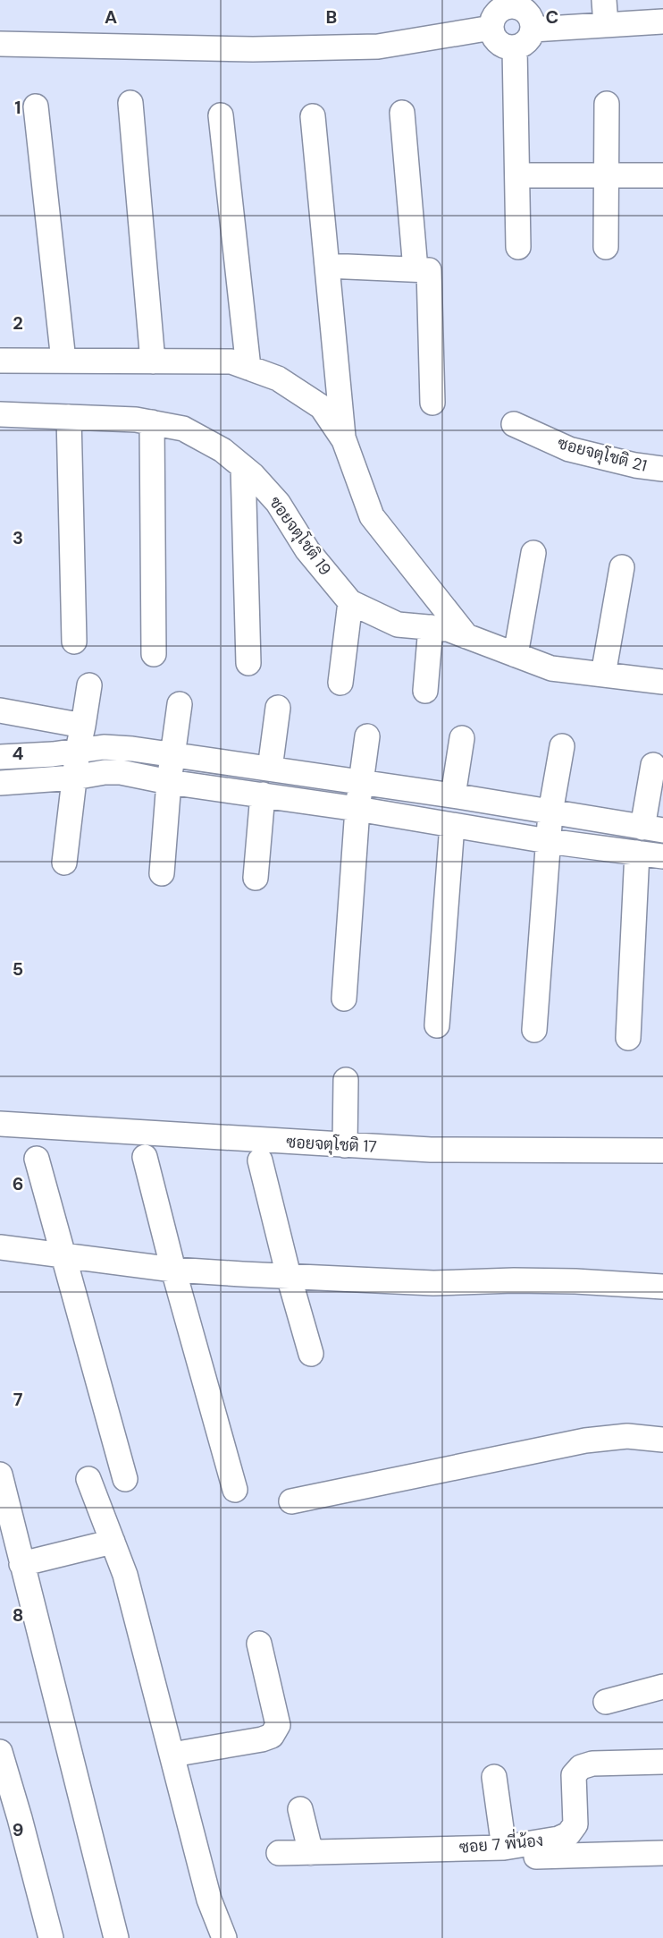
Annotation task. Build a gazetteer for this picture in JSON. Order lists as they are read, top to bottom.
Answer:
{
  "streets": {
    "street": [
      "ซอยจตุโชติ 21",
      "ซอยจตุโชติ 19",
      "ซอยจตุโชติ 17",
      "ซอย 7 พี่น้อง"
    ]
  },
  "grid": {
    "columns": ["A", "B", "C"],
    "rows": [
      "1",
      "2",
      "3",
      "4",
      "5",
      "6",
      "7",
      "8",
      "9"
    ]
  }
}
